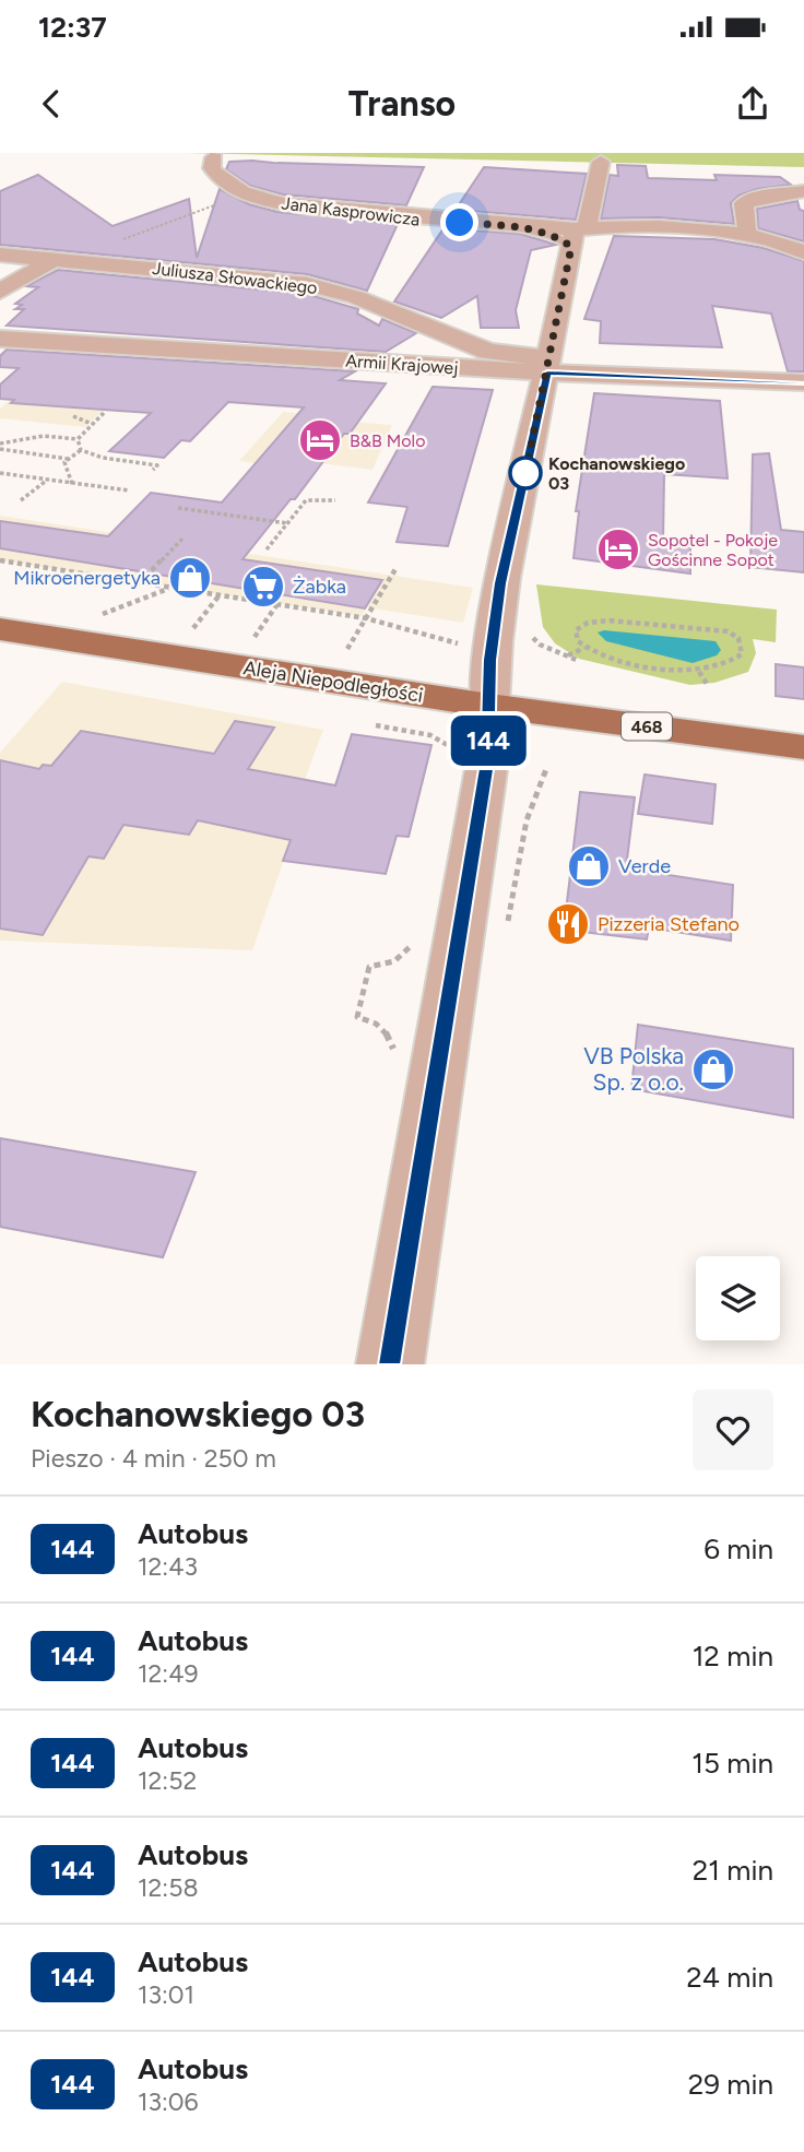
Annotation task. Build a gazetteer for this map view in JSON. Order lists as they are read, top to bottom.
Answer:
{
  "streets": {
    "main road": ["Aleja Niepodległości", "468"],
    "street": ["Jana Kasprowicza", "Juliusza Słowackiego", "Armii Krajowej"]
  },
  "crossings": [
    ["Juliusza Słowackiego", "Armii Krajowej"]
  ],
  "places": {
    "hotel": ["B&B Molo", "Sopotel - Pokoje Gościnne Sopot"],
    "other": ["Kochanowskiego 03"],
    "shop": ["Mikroenergetyka", "Verde", "VB Polska Sp. z o.o."],
    "supermarket": ["Żabka"],
    "restaurant": ["Pizzeria Stefano"]
  },
  "lines": ["bus line 144"],
  "page": {
    "status": "12:37",
    "header": "Transo",
    "on_map": "144",
    "heading": ["Kochanowskiego 03", "Pieszo · 4 min · 250 m"],
    "list": [
      {
        "mark": "144",
        "name": "Autobus",
        "note": "12:43",
        "value": "6 min"
      },
      {
        "mark": "144",
        "name": "Autobus",
        "note": "12:49",
        "value": "12 min"
      },
      {
        "mark": "144",
        "name": "Autobus",
        "note": "12:52",
        "value": "15 min"
      },
      {
        "mark": "144",
        "name": "Autobus",
        "note": "12:58",
        "value": "21 min"
      },
      {
        "mark": "144",
        "name": "Autobus",
        "note": "13:01",
        "value": "24 min"
      },
      {
        "mark": "144",
        "name": "Autobus",
        "note": "13:06",
        "value": "29 min"
      }
    ]
  }
}
